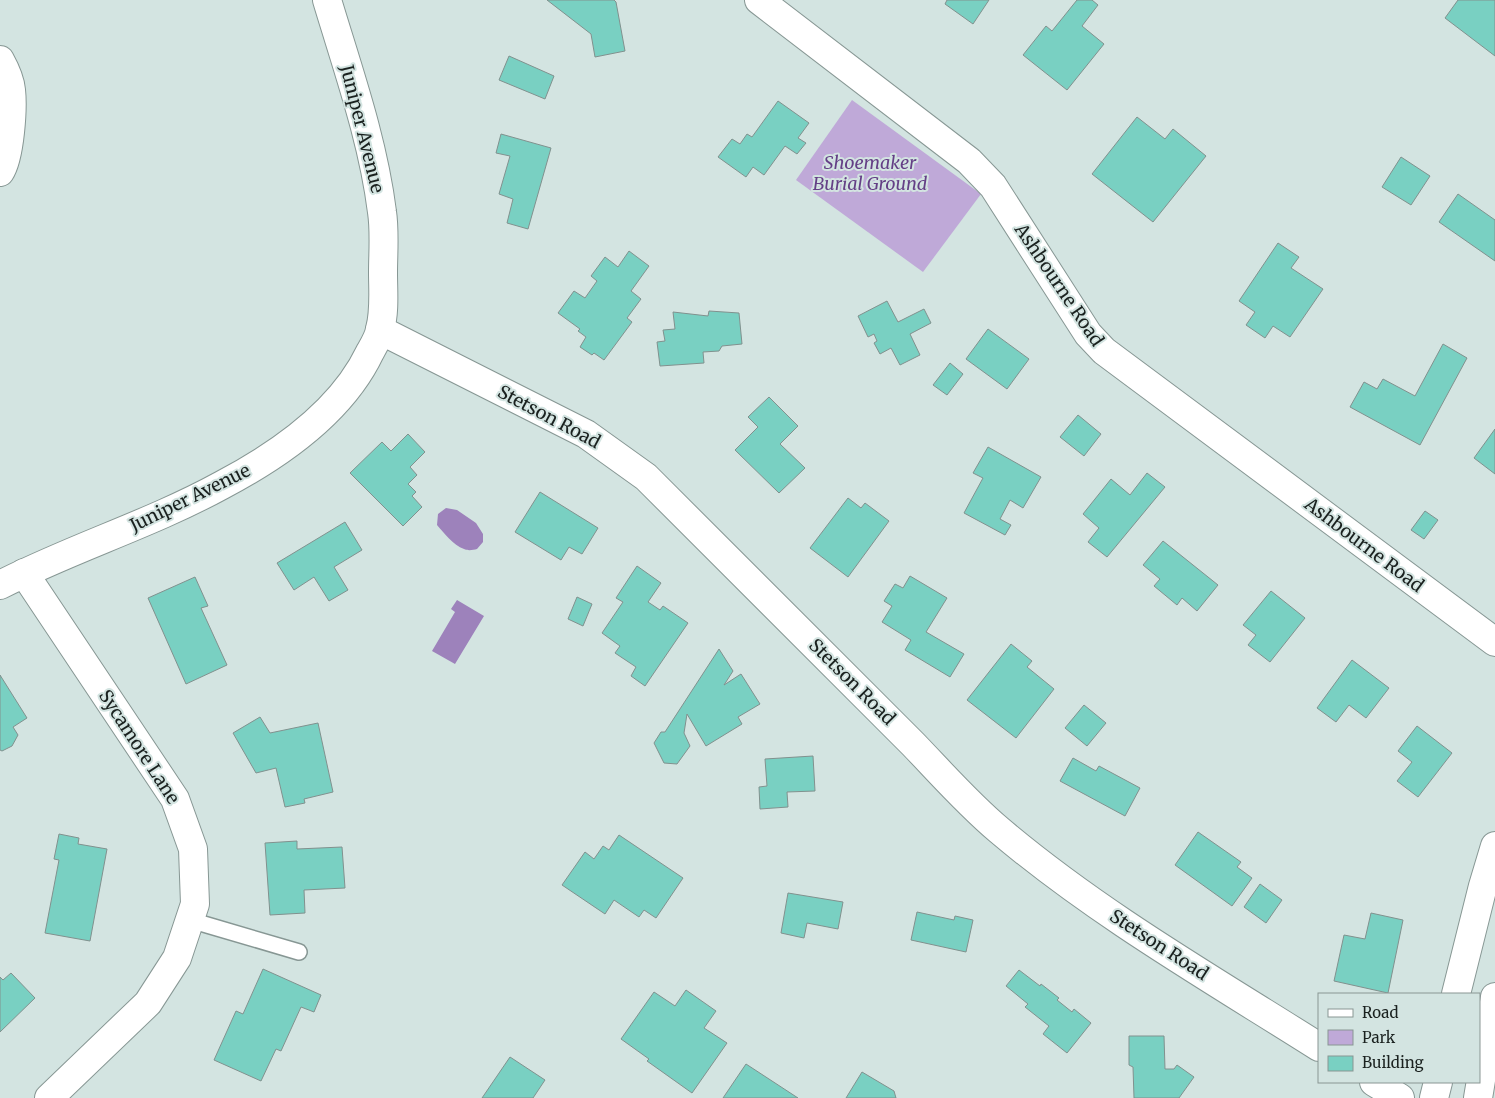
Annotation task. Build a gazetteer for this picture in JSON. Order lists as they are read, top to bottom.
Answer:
{
  "streets": {
    "main road": [
      "Juniper Avenue",
      "Ashbourne Road",
      "Stetson Road",
      "Sycamore Lane"
    ]
  },
  "crossings": [
    ["Juniper Avenue", "Stetson Road"],
    ["Juniper Avenue", "Sycamore Lane"]
  ],
  "parks": ["Shoemaker Burial Ground"],
  "legend": ["Road", "Park", "Building"]
}
